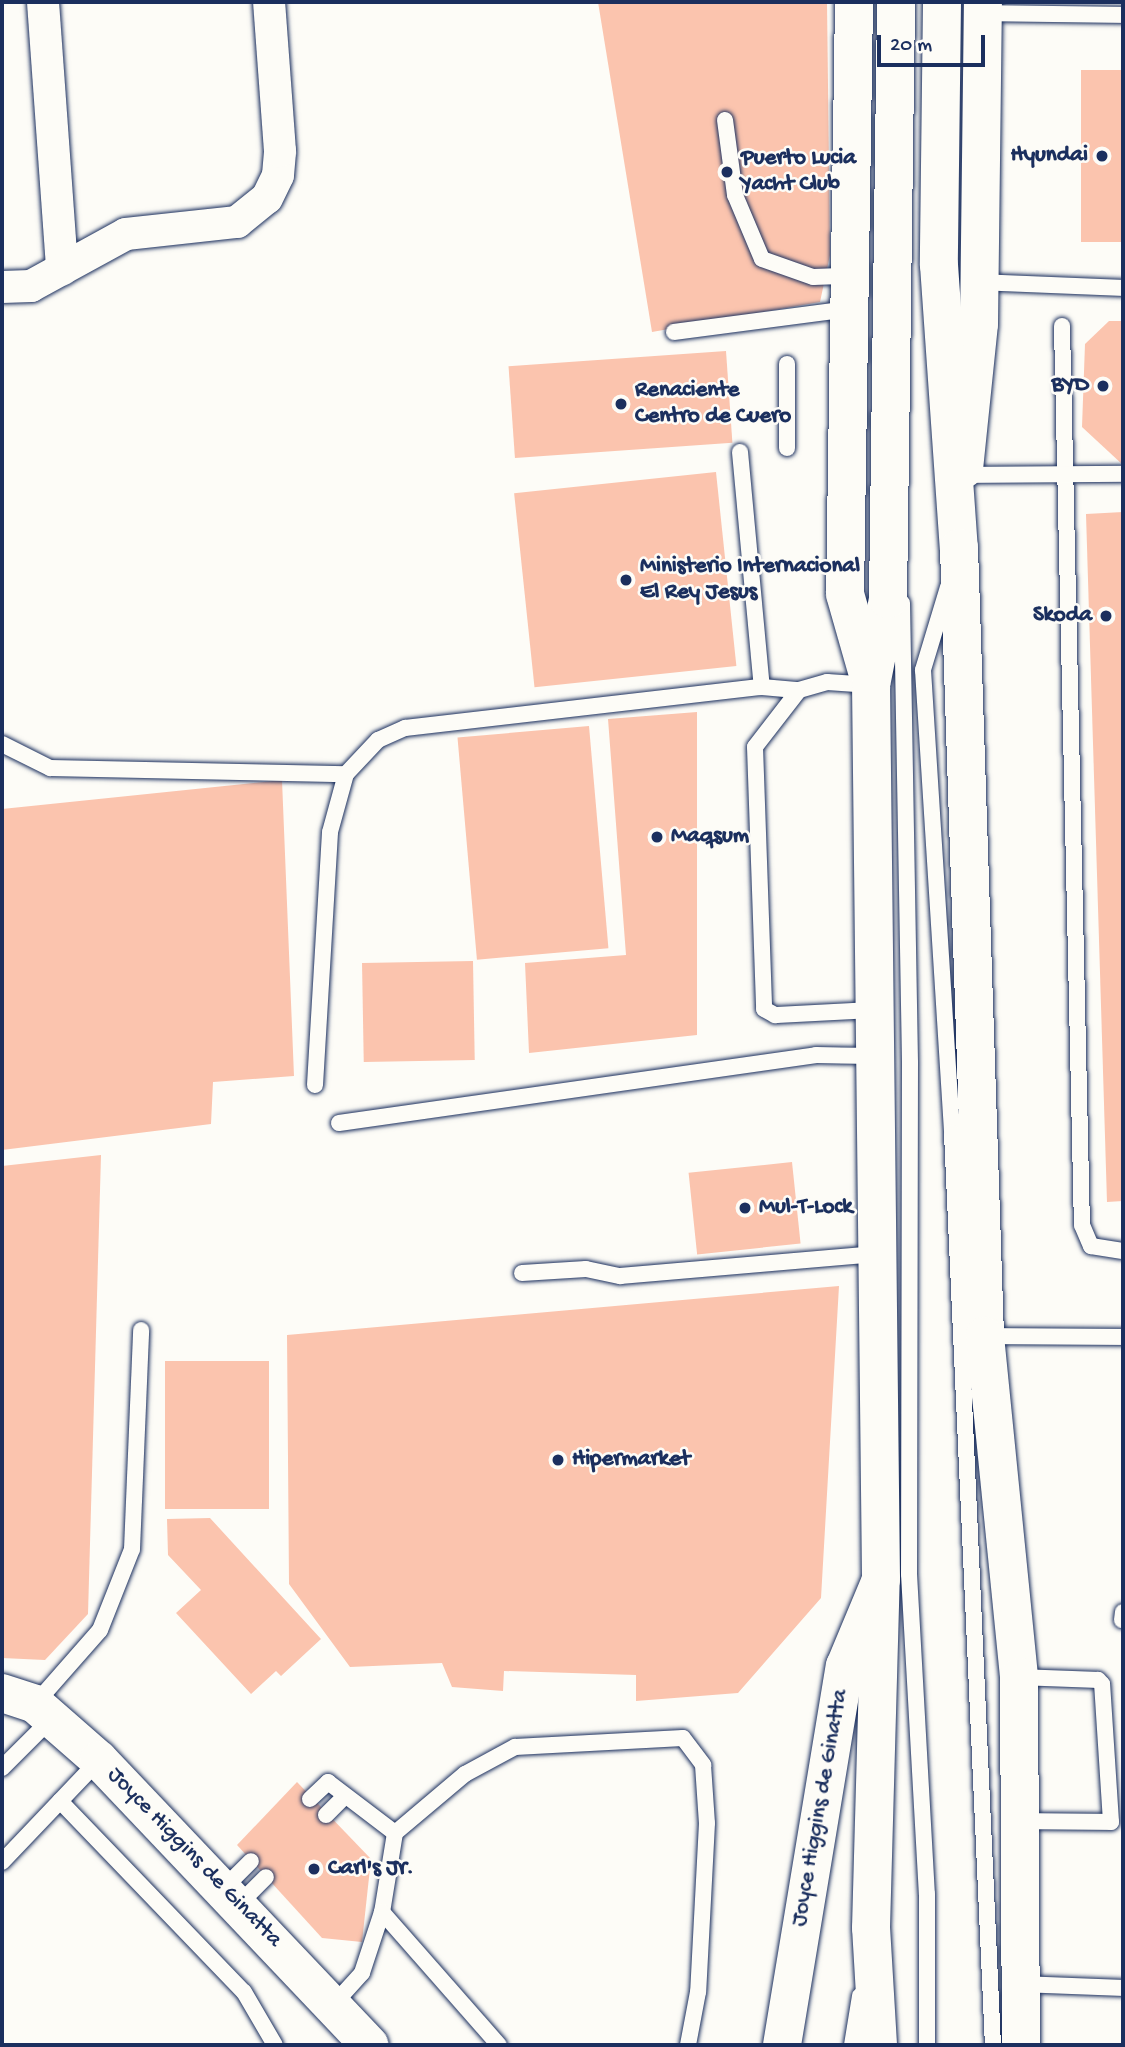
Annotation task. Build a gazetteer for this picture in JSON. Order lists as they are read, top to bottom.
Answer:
{
  "streets": {
    "main road": ["Joyce Higgins de Ginatta"]
  },
  "places": [
    "Hyundai",
    "Puerto Lucia Yacht Club",
    "BYD",
    "Renaciente Centro de Cuero",
    "Ministerio Internacional El Rey Jesus",
    "Skoda",
    "Maqsum",
    "Mul-T-Lock",
    "Hipermarket",
    "Carl's Jr."
  ],
  "scale_bar": "20 m"
}
